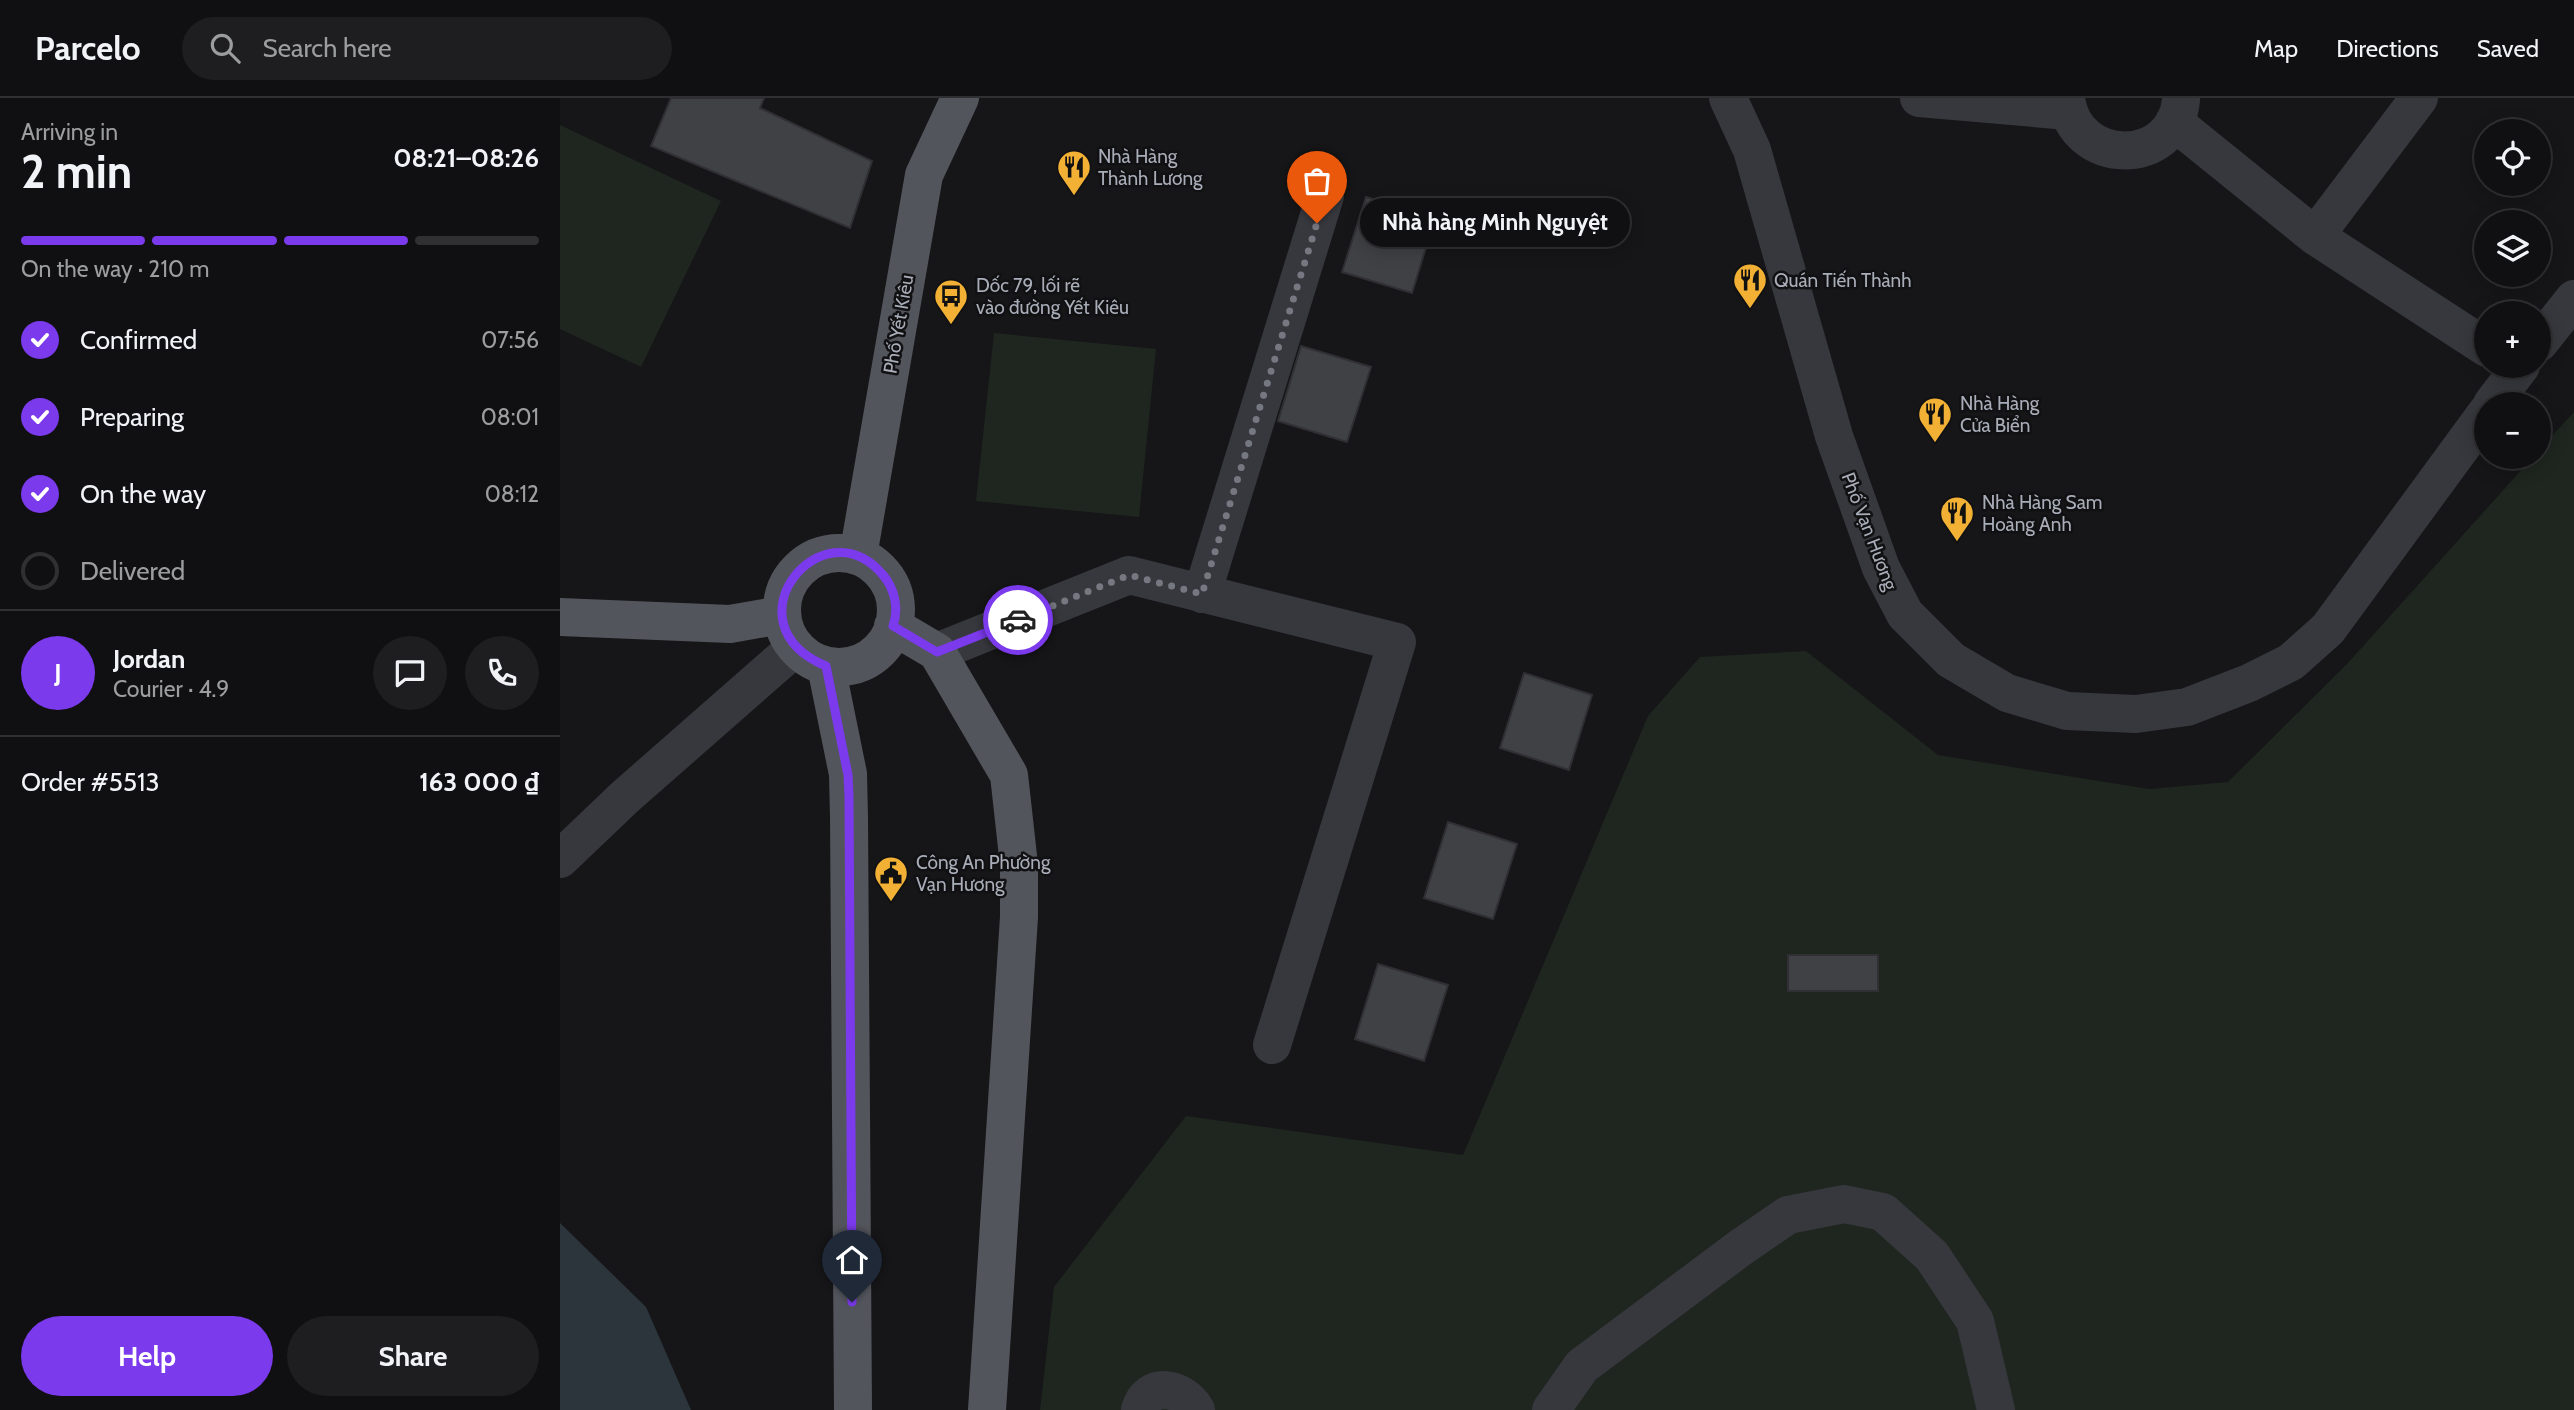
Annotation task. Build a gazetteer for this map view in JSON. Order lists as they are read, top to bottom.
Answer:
{
  "streets": {
    "main road": ["Phố Yết Kiêu"],
    "street": ["Phố Vạn Hương"]
  },
  "places": {
    "restaurant": [
      "Nhà Hàng Thành Lương",
      "Quán Tiến Thành",
      "Nhà Hàng Cửa Biển",
      "Nhà Hàng Sam Hoàng Anh"
    ],
    "other": ["Nhà hàng Minh Nguyệt"],
    "bus stop": ["Dốc 79, lối rẽ vào đường Yết Kiêu"],
    "public building": ["Công An Phường Vạn Hương"]
  },
  "page": {
    "header": "Parcelo",
    "search": "Search here",
    "nav": ["Map", "Directions", "Saved"],
    "heading": ["2 min", "Arriving in", "08:21–08:26"],
    "panel": [
      "Jordan",
      "Courier · 4.9",
      "Order #5513",
      "163 000 ₫"
    ],
    "map_buttons": ["+", "−"],
    "bubble": "Nhà hàng Minh Nguyệt",
    "bar": "On the way · 210 m",
    "list": [
      ["Confirmed", "07:56"],
      ["Preparing", "08:01"],
      ["On the way", "08:12"],
      "Delivered"
    ],
    "round": "J",
    "buttons": ["Help", "Share"]
  }
}
